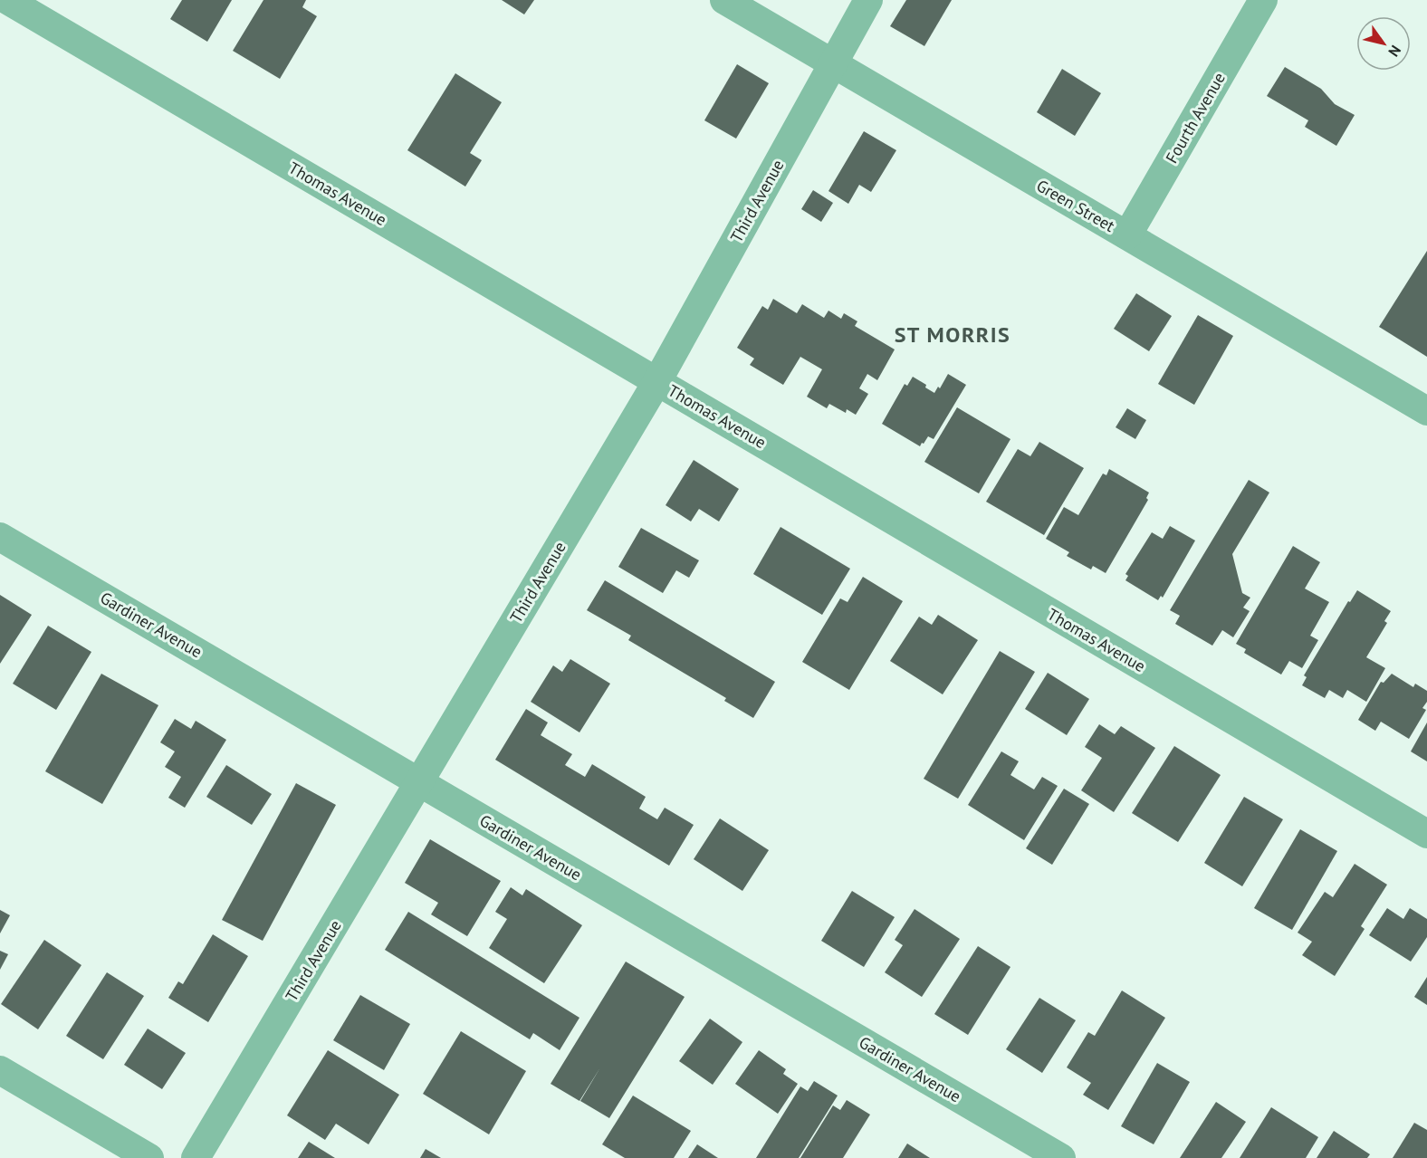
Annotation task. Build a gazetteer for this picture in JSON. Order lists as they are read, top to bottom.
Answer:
{
  "streets": {
    "street": [
      "Fourth Avenue",
      "Thomas Avenue",
      "Third Avenue",
      "Green Street",
      "Gardiner Avenue"
    ]
  },
  "crossings": [
    ["Fourth Avenue", "Green Street"],
    ["Thomas Avenue", "Third Avenue"],
    ["Third Avenue", "Green Street"],
    ["Third Avenue", "Gardiner Avenue"]
  ],
  "districts": ["ST MORRIS"],
  "north": "bottom right"
}
